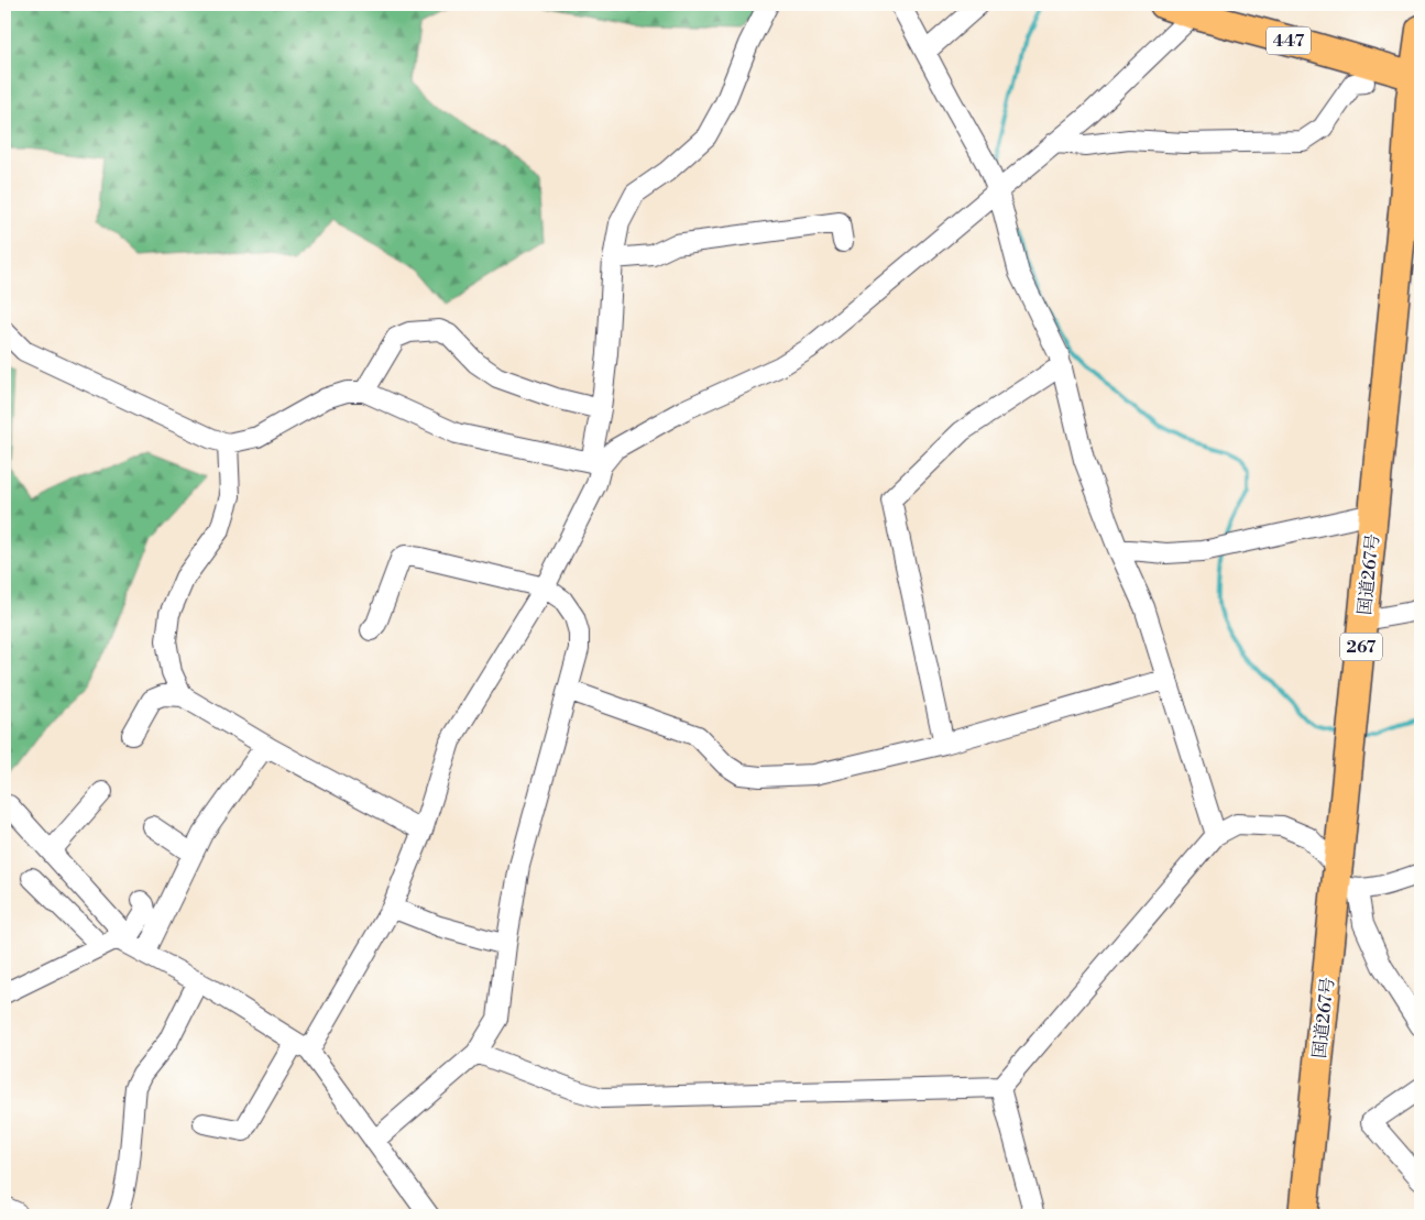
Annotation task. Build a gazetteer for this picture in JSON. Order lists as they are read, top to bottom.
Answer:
{
  "streets": {
    "highway": ["447", "国道267号", "267"]
  },
  "crossings": [
    ["447", "国道267号"]
  ]
}
